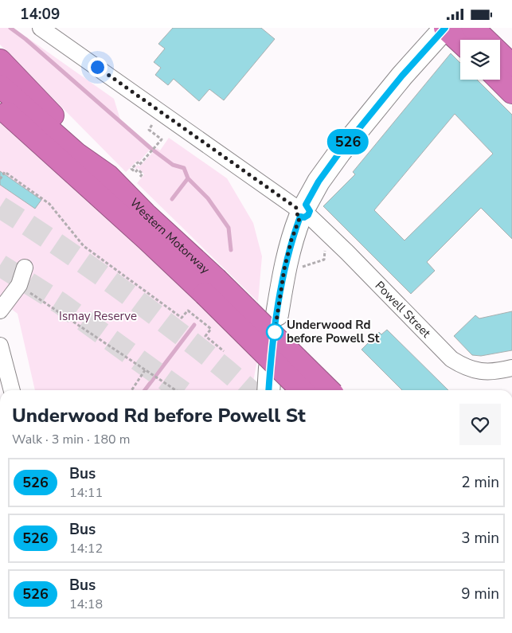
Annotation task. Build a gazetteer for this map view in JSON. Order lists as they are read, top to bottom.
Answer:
{
  "streets": {
    "highway": ["Western Motorway"],
    "street": ["Powell Street"]
  },
  "parks": ["Ismay Reserve"],
  "places": ["Underwood Rd before Powell St"],
  "lines": ["bus line 526"],
  "page": {
    "status": "14:09",
    "on_map": "526",
    "heading": ["Underwood Rd before Powell St", "Walk · 3 min · 180 m"],
    "list": [
      {
        "mark": "526",
        "name": "Bus",
        "note": "14:11",
        "value": "2 min"
      },
      {
        "mark": "526",
        "name": "Bus",
        "note": "14:12",
        "value": "3 min"
      },
      {
        "mark": "526",
        "name": "Bus",
        "note": "14:18",
        "value": "9 min"
      }
    ]
  }
}
